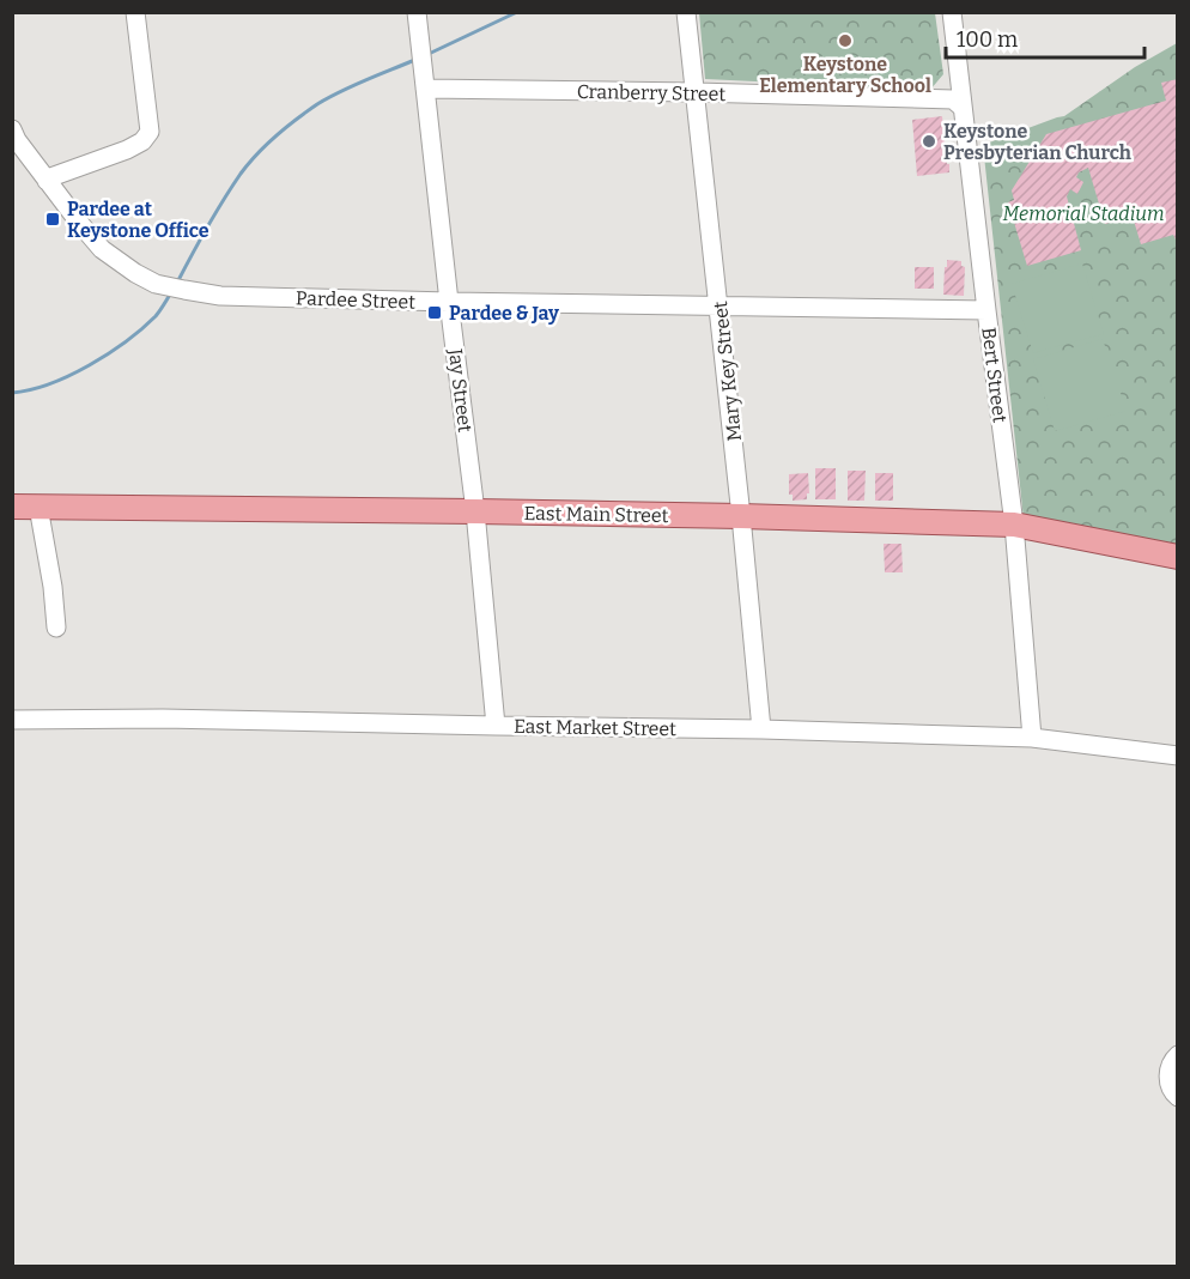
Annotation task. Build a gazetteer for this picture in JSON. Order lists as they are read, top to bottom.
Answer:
{
  "streets": {
    "main road": ["East Main Street"],
    "street": [
      "Cranberry Street",
      "Pardee Street",
      "Mary Key Street",
      "Bert Street",
      "Jay Street",
      "East Market Street"
    ]
  },
  "crossings": [
    ["Cranberry Street", "Mary Key Street"],
    ["Cranberry Street", "Bert Street"],
    ["Cranberry Street", "Jay Street"],
    ["Pardee Street", "Mary Key Street"],
    ["Pardee Street", "Bert Street"],
    ["Pardee Street", "Jay Street"],
    ["Mary Key Street", "East Main Street"],
    ["Mary Key Street", "East Market Street"],
    ["Bert Street", "East Main Street"],
    ["Bert Street", "East Market Street"],
    ["Jay Street", "East Main Street"],
    ["Jay Street", "East Market Street"]
  ],
  "parks": ["Memorial Stadium"],
  "places": {
    "other": ["Keystone Elementary School", "Keystone Presbyterian Church"],
    "transit": ["Pardee at Keystone Office", "Pardee & Jay"]
  },
  "scale_bar": "100 m"
}
